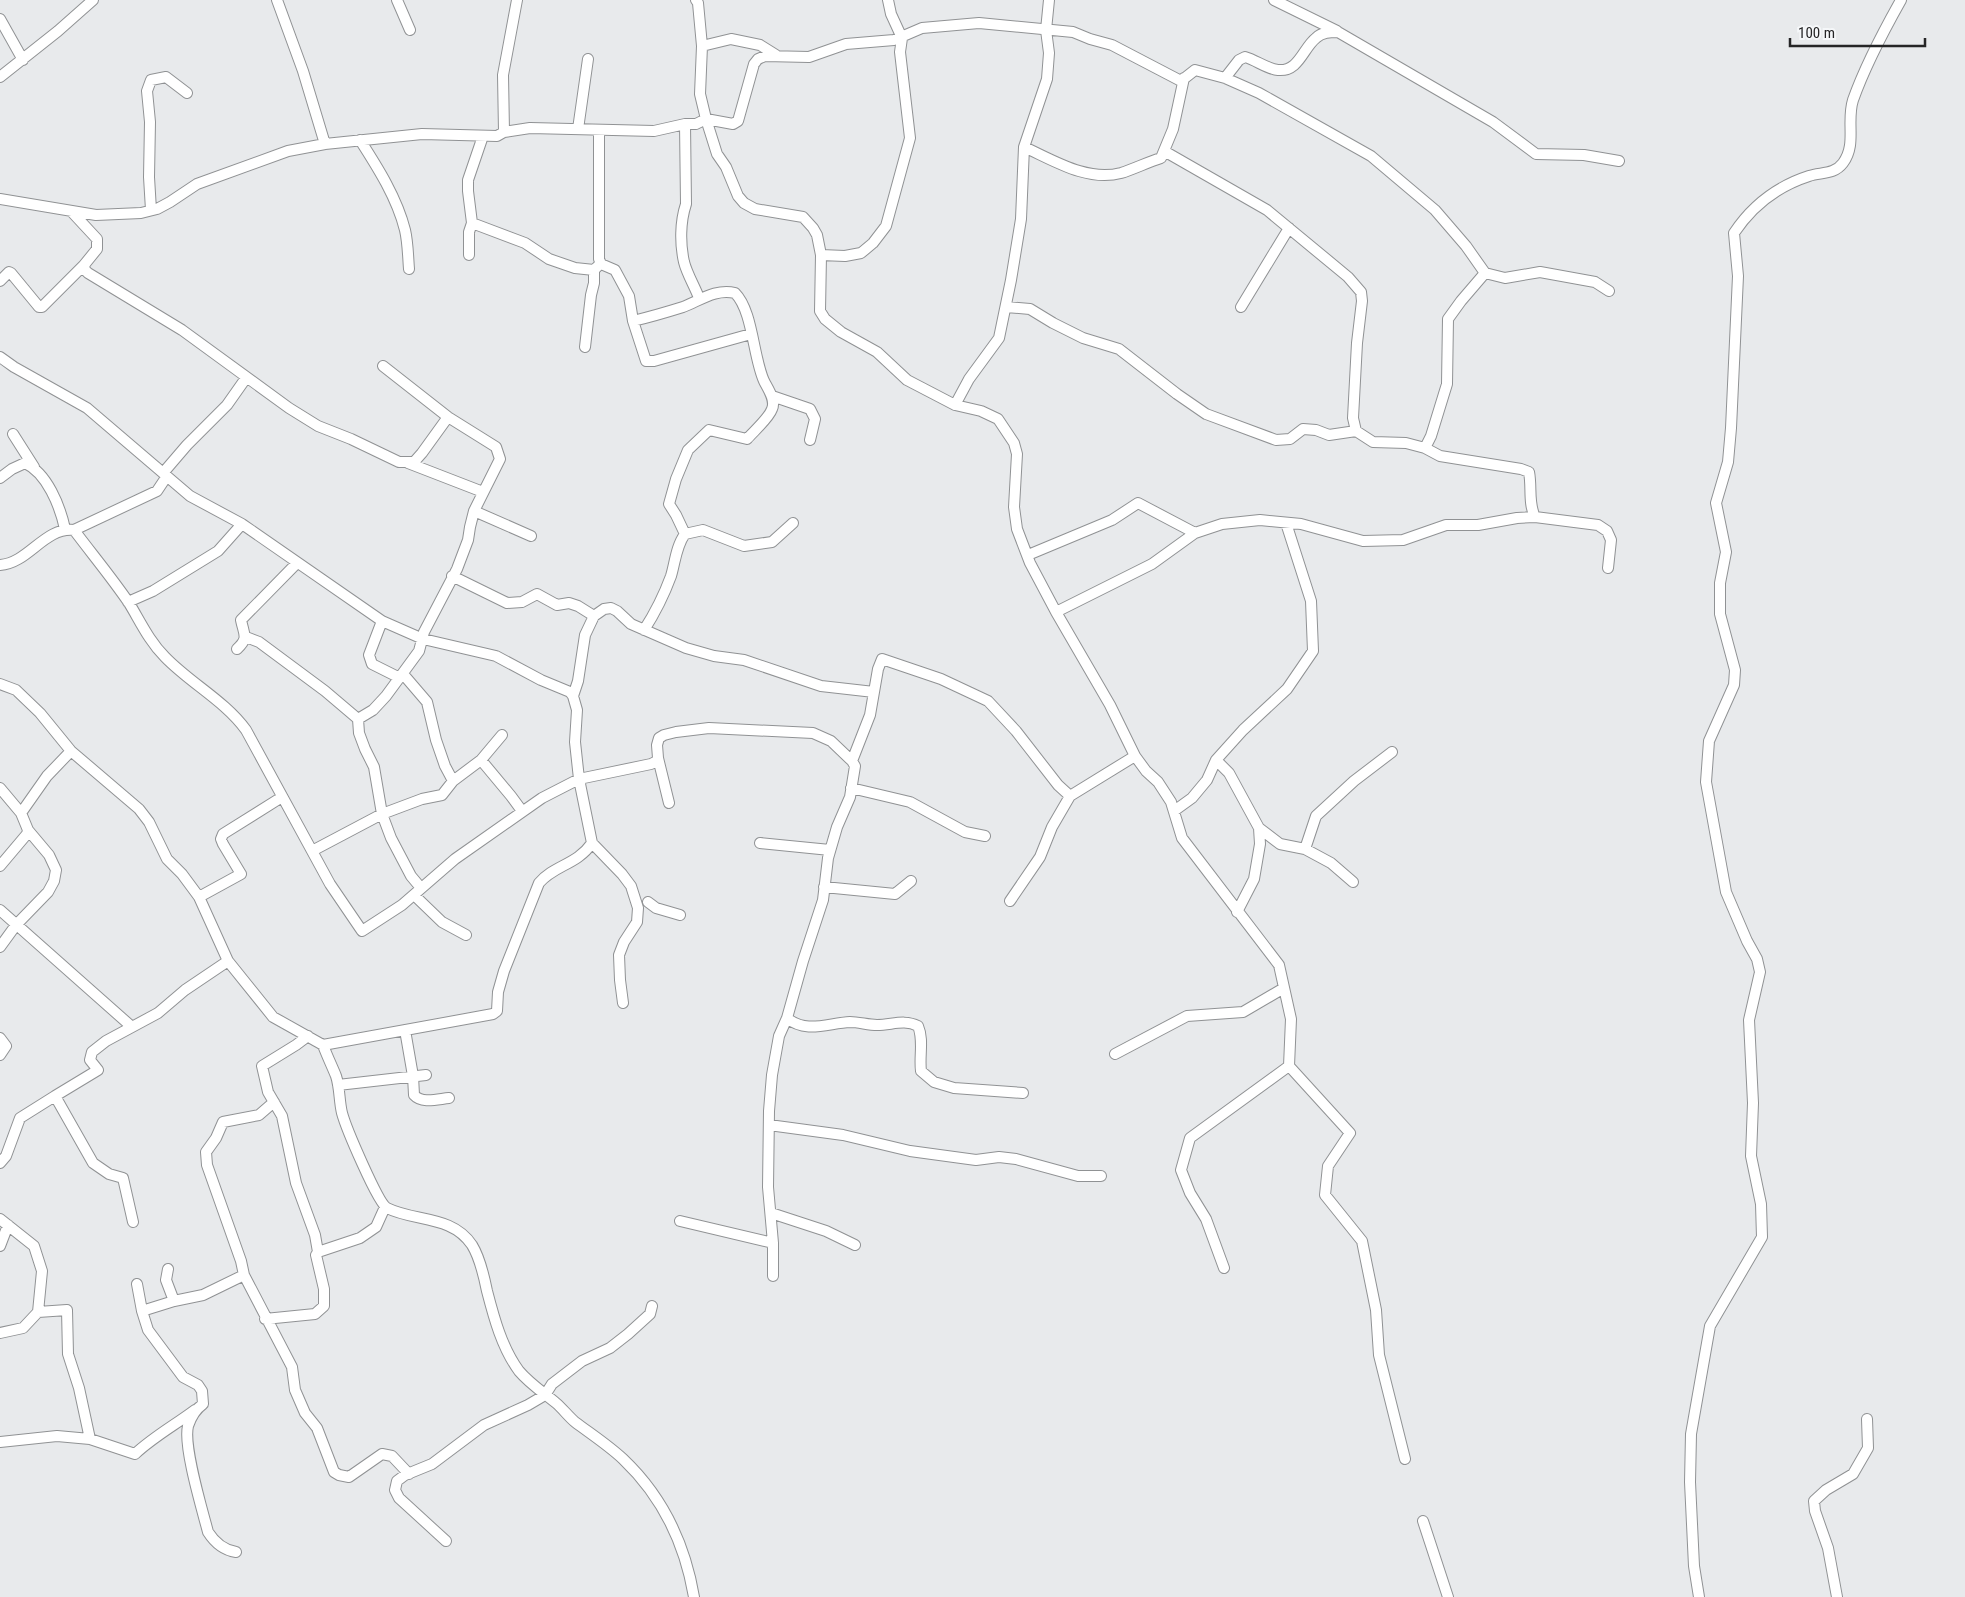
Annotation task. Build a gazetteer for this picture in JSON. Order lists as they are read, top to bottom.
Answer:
{
  "scale_bar": "100 m"
}
